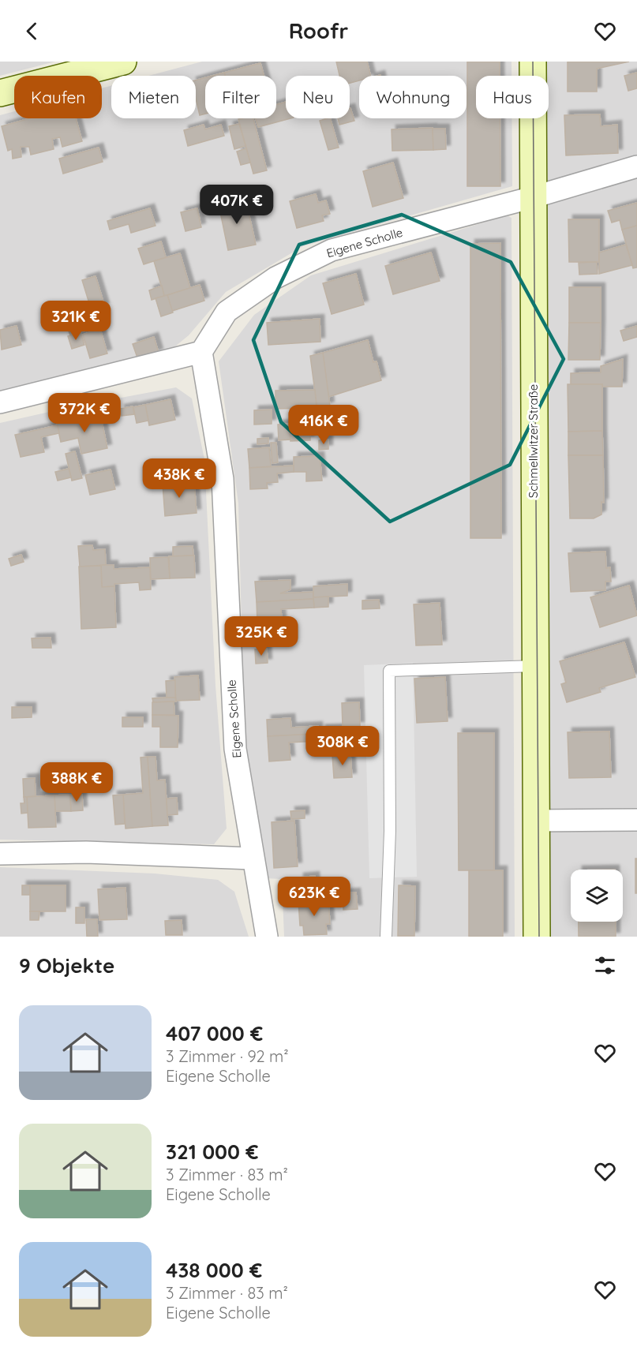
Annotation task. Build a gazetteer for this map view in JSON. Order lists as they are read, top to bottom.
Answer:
{
  "streets": {
    "street": ["Eigene Scholle", "Schmellwitzer Straße"]
  },
  "crossings": [
    ["Eigene Scholle", "Schmellwitzer Straße"]
  ],
  "page": {
    "header": "Roofr",
    "chip": [
      "Kaufen",
      "Mieten",
      "Filter",
      "Neu",
      "Wohnung",
      "Haus"
    ],
    "price": [
      "407K €",
      "321K €",
      "372K €",
      "416K €",
      "438K €",
      "325K €",
      "308K €",
      "388K €",
      "623K €"
    ],
    "heading": "9 Objekte",
    "list": [
      {
        "name": "407 000 €",
        "note": "3 Zimmer · 92 m² · Eigene Scholle"
      },
      {
        "name": "321 000 €",
        "note": "3 Zimmer · 83 m² · Eigene Scholle"
      },
      {
        "name": "438 000 €",
        "note": "3 Zimmer · 83 m² · Eigene Scholle"
      }
    ]
  }
}
